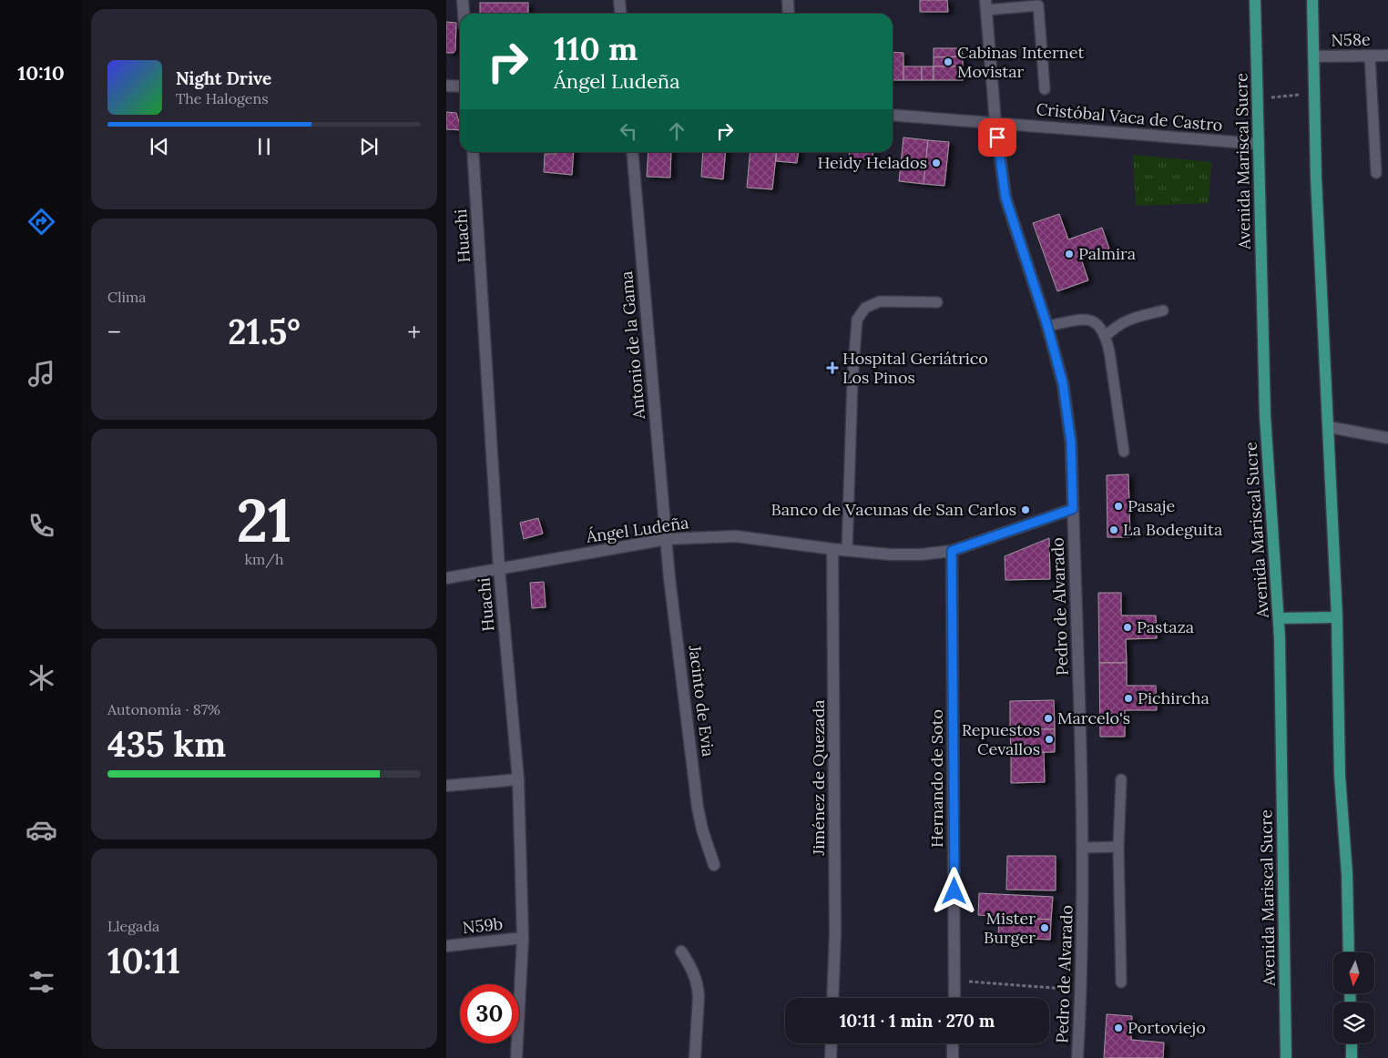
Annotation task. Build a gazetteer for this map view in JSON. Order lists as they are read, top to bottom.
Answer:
{
  "streets": {
    "main road": ["Avenida Mariscal Sucre"],
    "street": [
      "N58e",
      "Cristóbal Vaca de Castro",
      "Huachi",
      "Antonio de la Gama",
      "Ángel Ludeña",
      "Pedro de Alvarado",
      "Jacinto de Evia",
      "Jiménez de Quezada",
      "Hernando de Soto",
      "N59b"
    ]
  },
  "crossings": [
    ["Cristóbal Vaca de Castro", "Avenida Mariscal Sucre"],
    ["Cristóbal Vaca de Castro", "Pedro de Alvarado"],
    ["Huachi", "Ángel Ludeña"],
    ["Huachi", "N59b"],
    ["Antonio de la Gama", "Ángel Ludeña"],
    ["Antonio de la Gama", "Jacinto de Evia"],
    ["Ángel Ludeña", "Pedro de Alvarado"],
    ["Ángel Ludeña", "Jacinto de Evia"],
    ["Ángel Ludeña", "Jiménez de Quezada"],
    ["Ángel Ludeña", "Hernando de Soto"]
  ],
  "places": {
    "other": [
      "Cabinas Internet Movistar",
      "Heidy Helados",
      "Palmira",
      "Pasaje",
      "Banco de Vacunas de San Carlos",
      "La Bodeguita",
      "Pastaza",
      "Pichircha",
      "Marcelo's",
      "Repuestos Cevallos",
      "Mister Burger",
      "Portoviejo"
    ],
    "health": ["Hospital Geriátrico Los Pinos"]
  },
  "north": "bottom",
  "page": {
    "tabs": "10:10",
    "turn": ["110 m", "Ángel Ludeña"],
    "song": ["Night Drive", "The Halogens"],
    "tile": [
      "Clima",
      ["21", "km/h"],
      ["Autonomía · 87%", "435 km"],
      ["Llegada", "10:11"]
    ],
    "heat": ["−", "21.5°", "+"],
    "limit": "30",
    "trip": "10:11 · 1 min · 270 m"
  }
}
